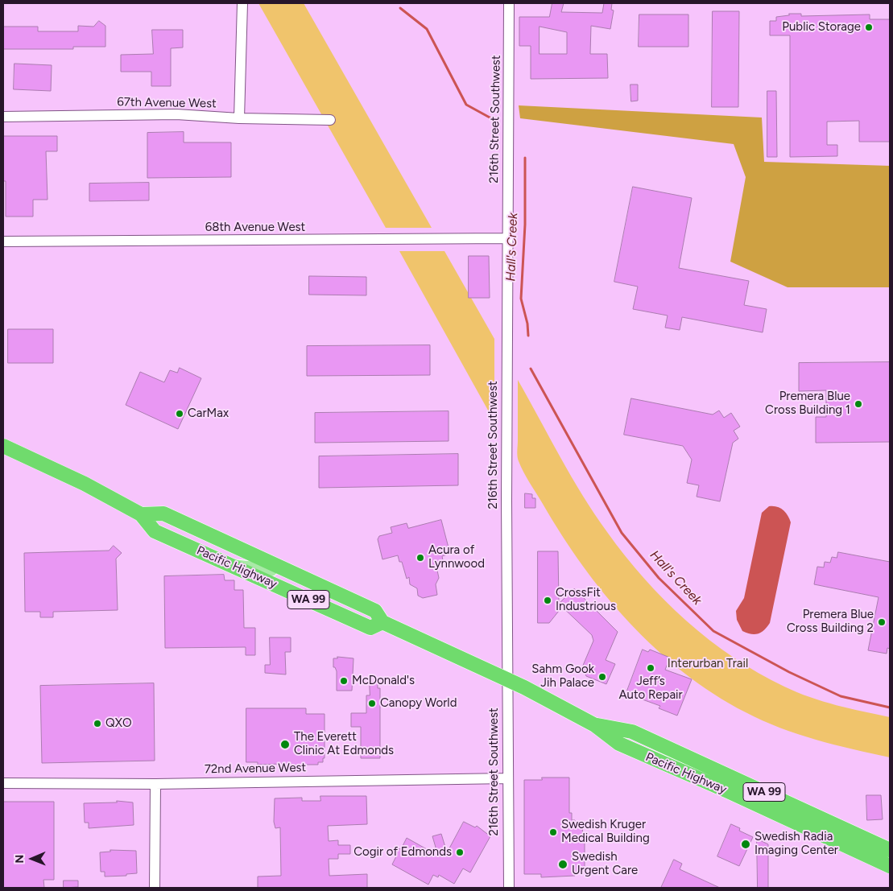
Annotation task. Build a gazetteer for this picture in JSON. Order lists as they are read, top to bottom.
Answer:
{
  "streets": {
    "highway": ["Pacific Highway", "WA 99"],
    "street": [
      "67th Avenue West",
      "216th Street Southwest",
      "68th Avenue West",
      "72nd Avenue West"
    ]
  },
  "crossings": [
    ["216th Street Southwest", "68th Avenue West"],
    ["216th Street Southwest", "Pacific Highway"],
    ["216th Street Southwest", "72nd Avenue West"]
  ],
  "water": ["Hall's Creek"],
  "parks": ["Interurban Trail"],
  "places": [
    "Public Storage",
    "Premera Blue Cross Building 1",
    "CarMax",
    "Acura of Lynnwood",
    "CrossFit Industrious",
    "Premera Blue Cross Building 2",
    "Jeff’s Auto Repair",
    "Sahm Gook Jih Palace",
    "McDonald's",
    "Canopy World",
    "QXO",
    "The Everett Clinic At Edmonds",
    "Swedish Kruger Medical Building",
    "Swedish Radia Imaging Center",
    "Cogir of Edmonds",
    "Swedish Urgent Care"
  ],
  "north": "left"
}
